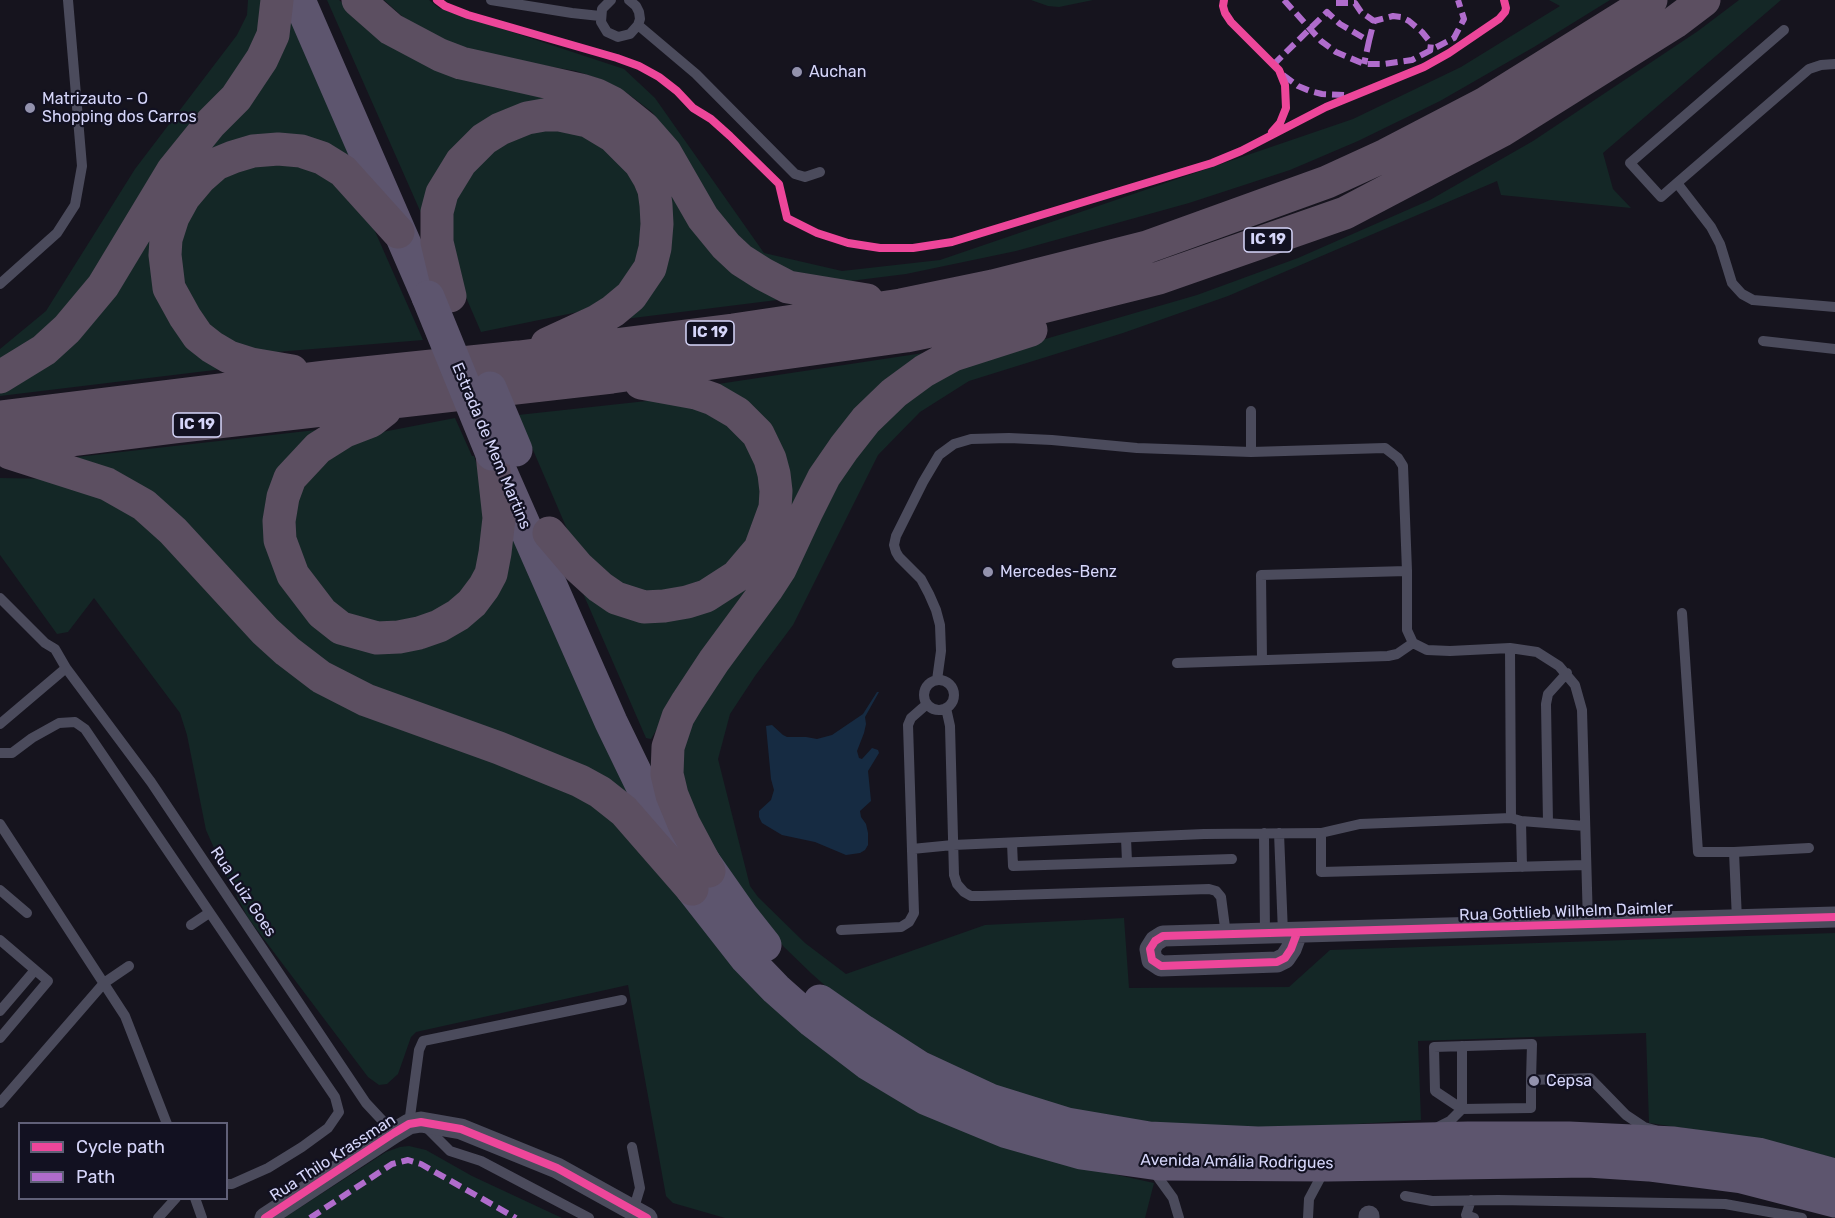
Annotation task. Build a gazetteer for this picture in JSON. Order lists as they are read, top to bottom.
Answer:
{
  "streets": {
    "highway": ["IC 19"],
    "main road": ["Estrada de Mem Martins", "Avenida Amália Rodrigues"],
    "street": ["Rua Gottlieb Wilhelm Daimler", "Rua Thilo Krassman"],
    "lane": ["Rua Luiz Goes"]
  },
  "crossings": [
    ["Estrada de Mem Martins", "Avenida Amália Rodrigues"],
    ["Rua Luiz Goes", "Rua Thilo Krassman"]
  ],
  "places": [
    "Auchan",
    "Matrizauto - O Shopping dos Carros",
    "Mercedes-Benz",
    "Cepsa"
  ],
  "legend": ["Cycle path", "Path"]
}
